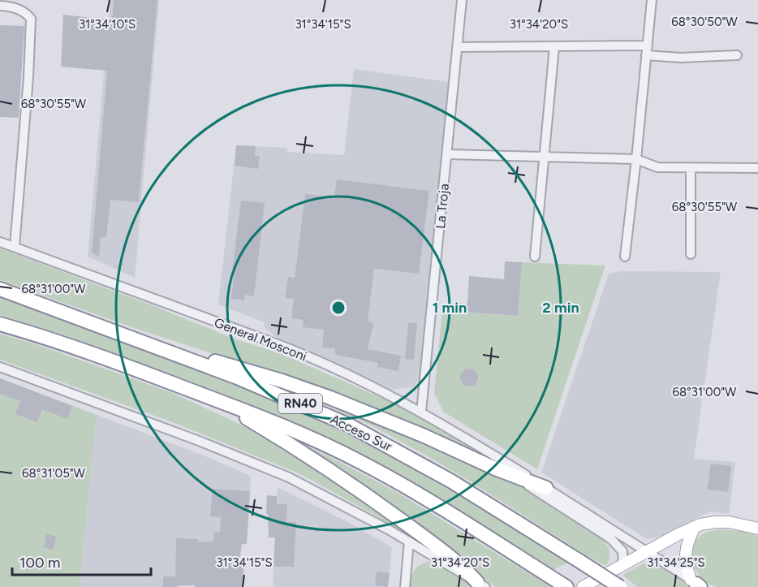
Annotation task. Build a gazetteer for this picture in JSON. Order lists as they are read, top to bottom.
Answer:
{
  "streets": {
    "highway": ["RN40", "Acceso Sur"],
    "street": ["La Troja", "General Mosconi"]
  },
  "crossings": [
    ["La Troja", "General Mosconi"]
  ],
  "scale_bar": "100 m",
  "coordinates": [
    "68°30'50\"W",
    "31°34'10\"S",
    "31°34'15\"S",
    "31°34'20\"S",
    "68°30'55\"W",
    "68°31'00\"W",
    "68°31'05\"W",
    "31°34'25\"S"
  ],
  "rings": ["1 min", "2 min"]
}
